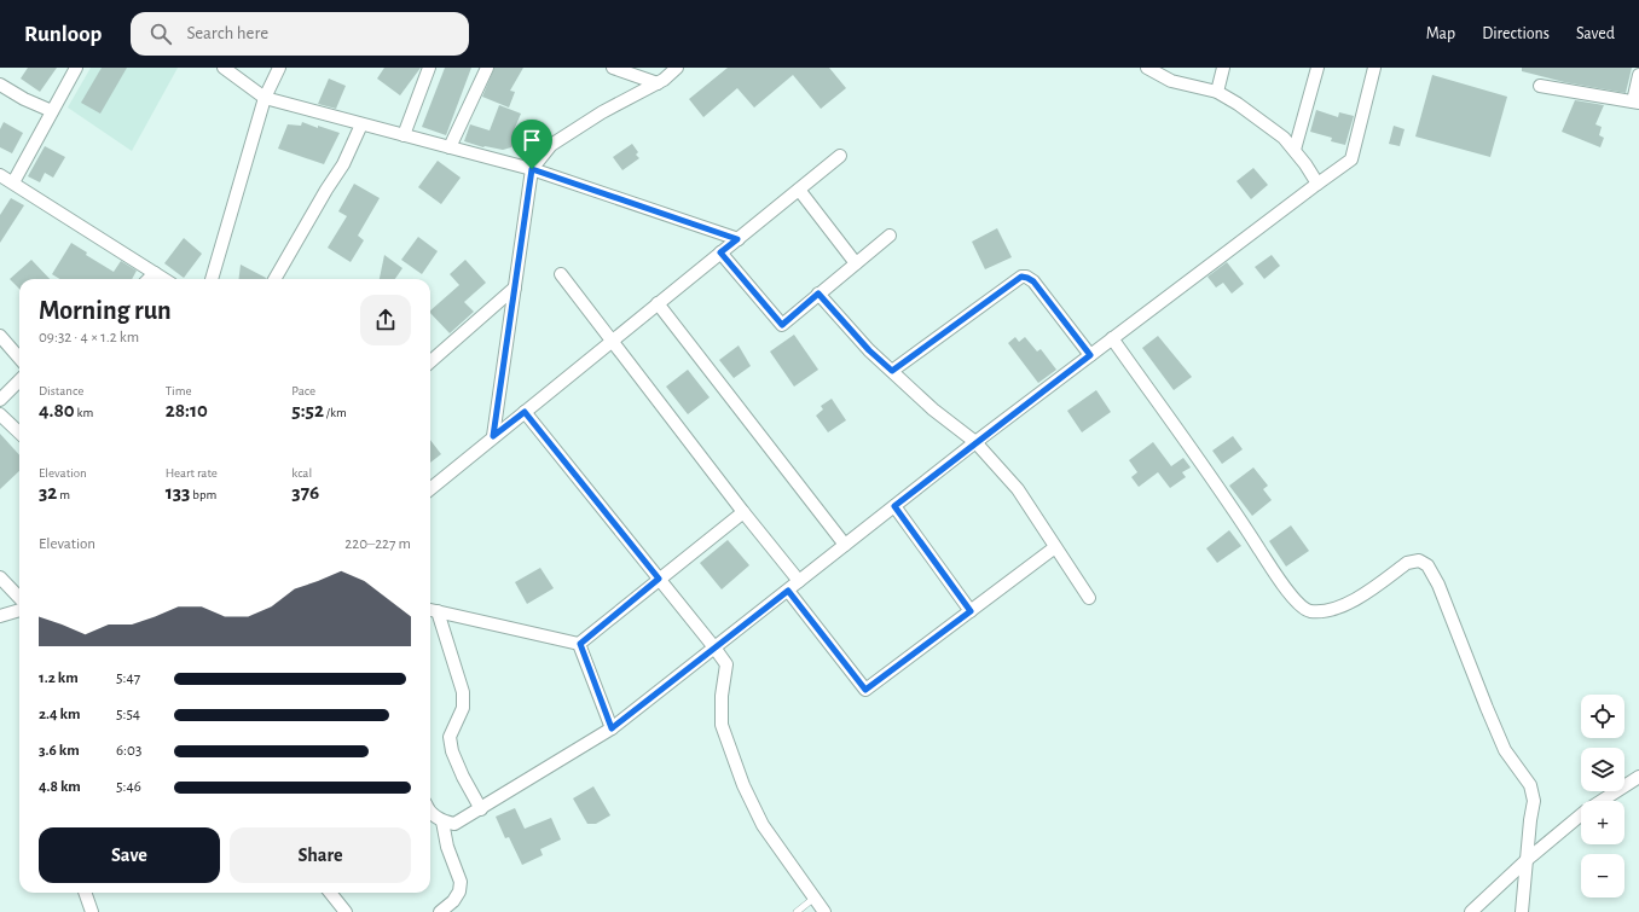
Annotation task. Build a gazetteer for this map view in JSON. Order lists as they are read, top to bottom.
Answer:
{
  "page": {
    "header": "Runloop",
    "search": "Search here",
    "nav": ["Map", "Directions", "Saved"],
    "heading": ["Morning run", "09:32 · 4 × 1.2 km"],
    "stats": [
      ["Distance", "4.80 km"],
      ["Time", "28:10"],
      ["Pace", "5:52 /km"],
      ["Elevation", "32 m"],
      ["Heart rate", "133 bpm"],
      ["kcal", "376"]
    ],
    "chart": ["Elevation", "220–227 m"],
    "list": [
      {
        "name": "1.2 km",
        "note": "5:47"
      },
      {
        "name": "2.4 km",
        "note": "5:54"
      },
      {
        "name": "3.6 km",
        "note": "6:03"
      },
      {
        "name": "4.8 km",
        "note": "5:46"
      }
    ],
    "map_buttons": ["+", "−"],
    "buttons": ["Save", "Share"]
  }
}
